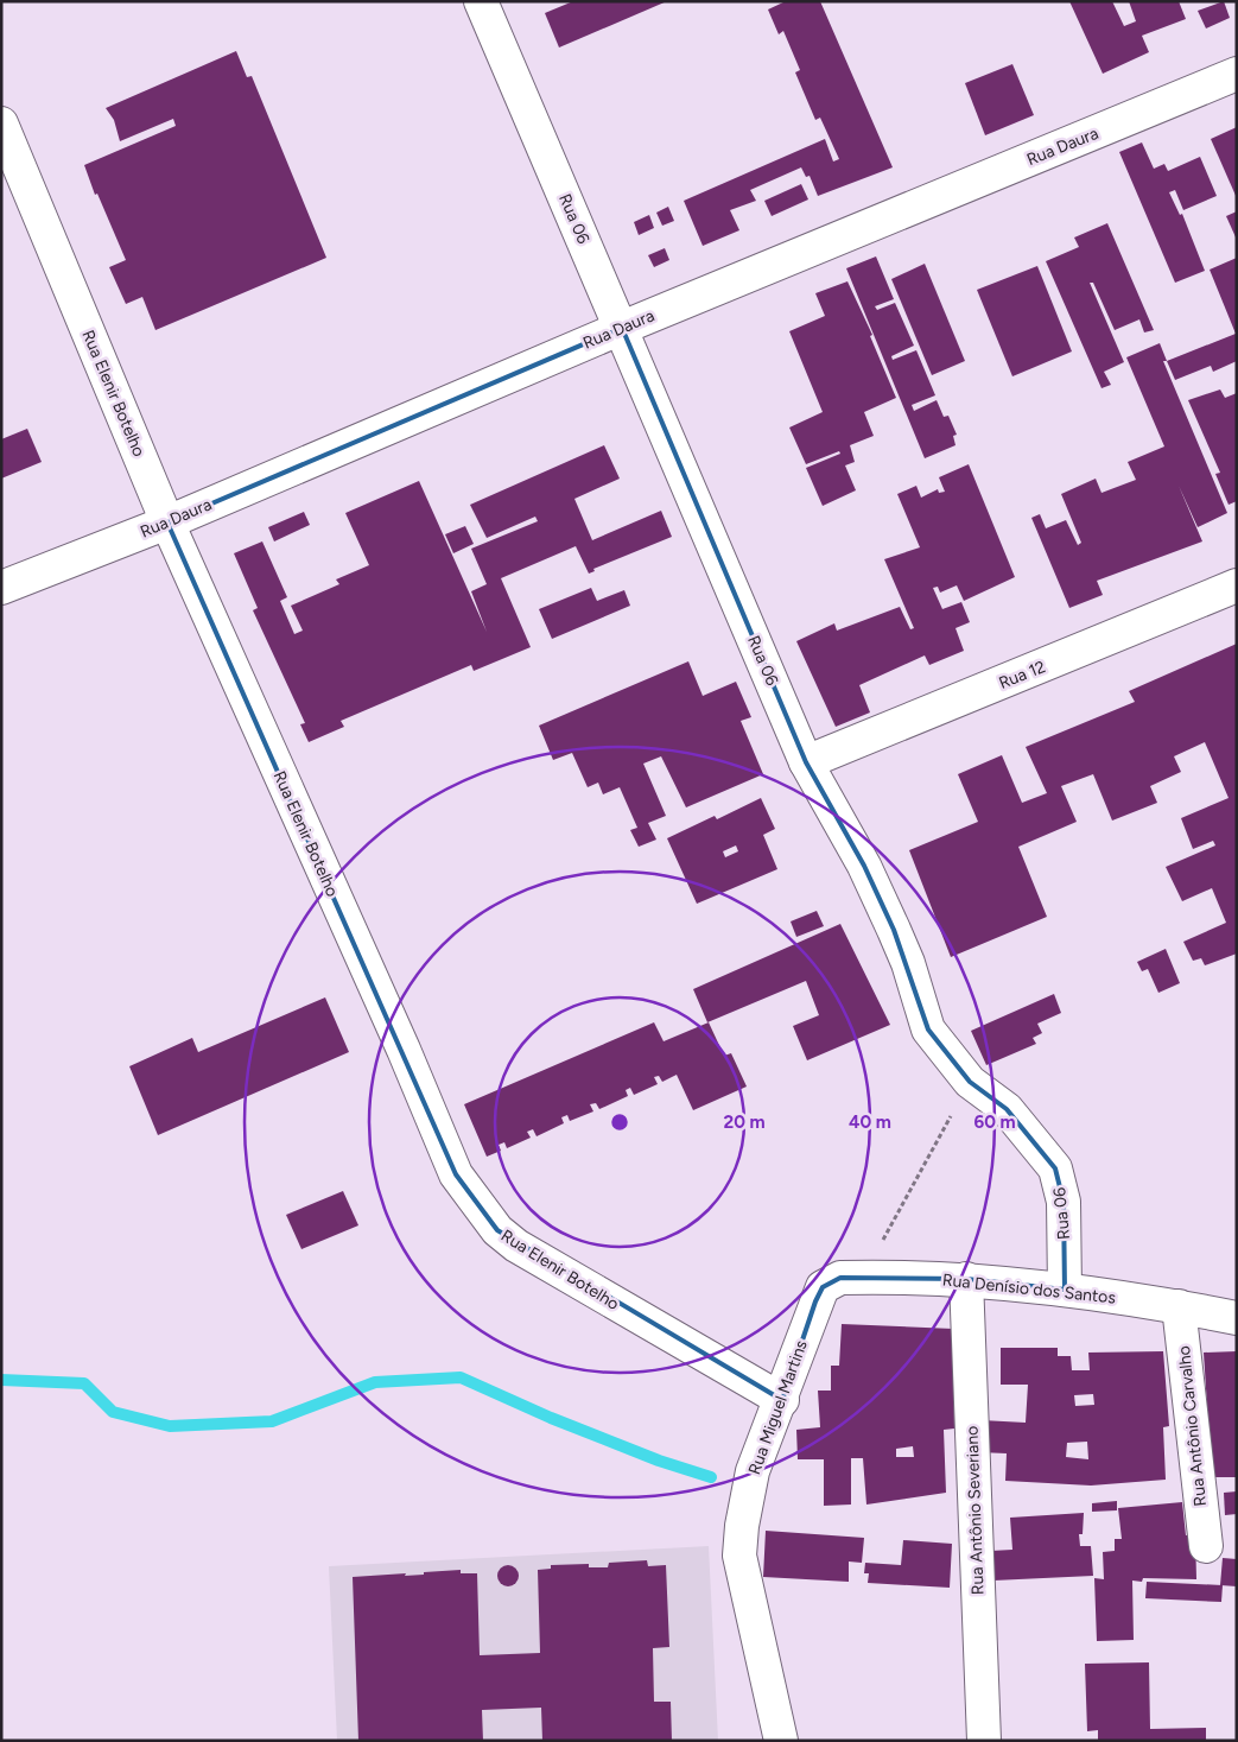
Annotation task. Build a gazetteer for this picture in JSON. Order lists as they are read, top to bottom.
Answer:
{
  "streets": {
    "street": [
      "Rua Daura",
      "Rua 06",
      "Rua Elenir Botelho",
      "Rua 12",
      "Rua Denísio dos Santos",
      "Rua Miguel Martins",
      "Rua Antônio Carvalho",
      "Rua Antônio Severiano"
    ]
  },
  "crossings": [
    ["Rua Daura", "Rua 06"],
    ["Rua Daura", "Rua Elenir Botelho"],
    ["Rua 06", "Rua 12"],
    ["Rua 06", "Rua Denísio dos Santos"],
    ["Rua Elenir Botelho", "Rua Miguel Martins"],
    ["Rua Denísio dos Santos", "Rua Miguel Martins"],
    ["Rua Denísio dos Santos", "Rua Antônio Carvalho"],
    ["Rua Denísio dos Santos", "Rua Antônio Severiano"]
  ],
  "rings": ["20 m", "40 m", "60 m"]
}
